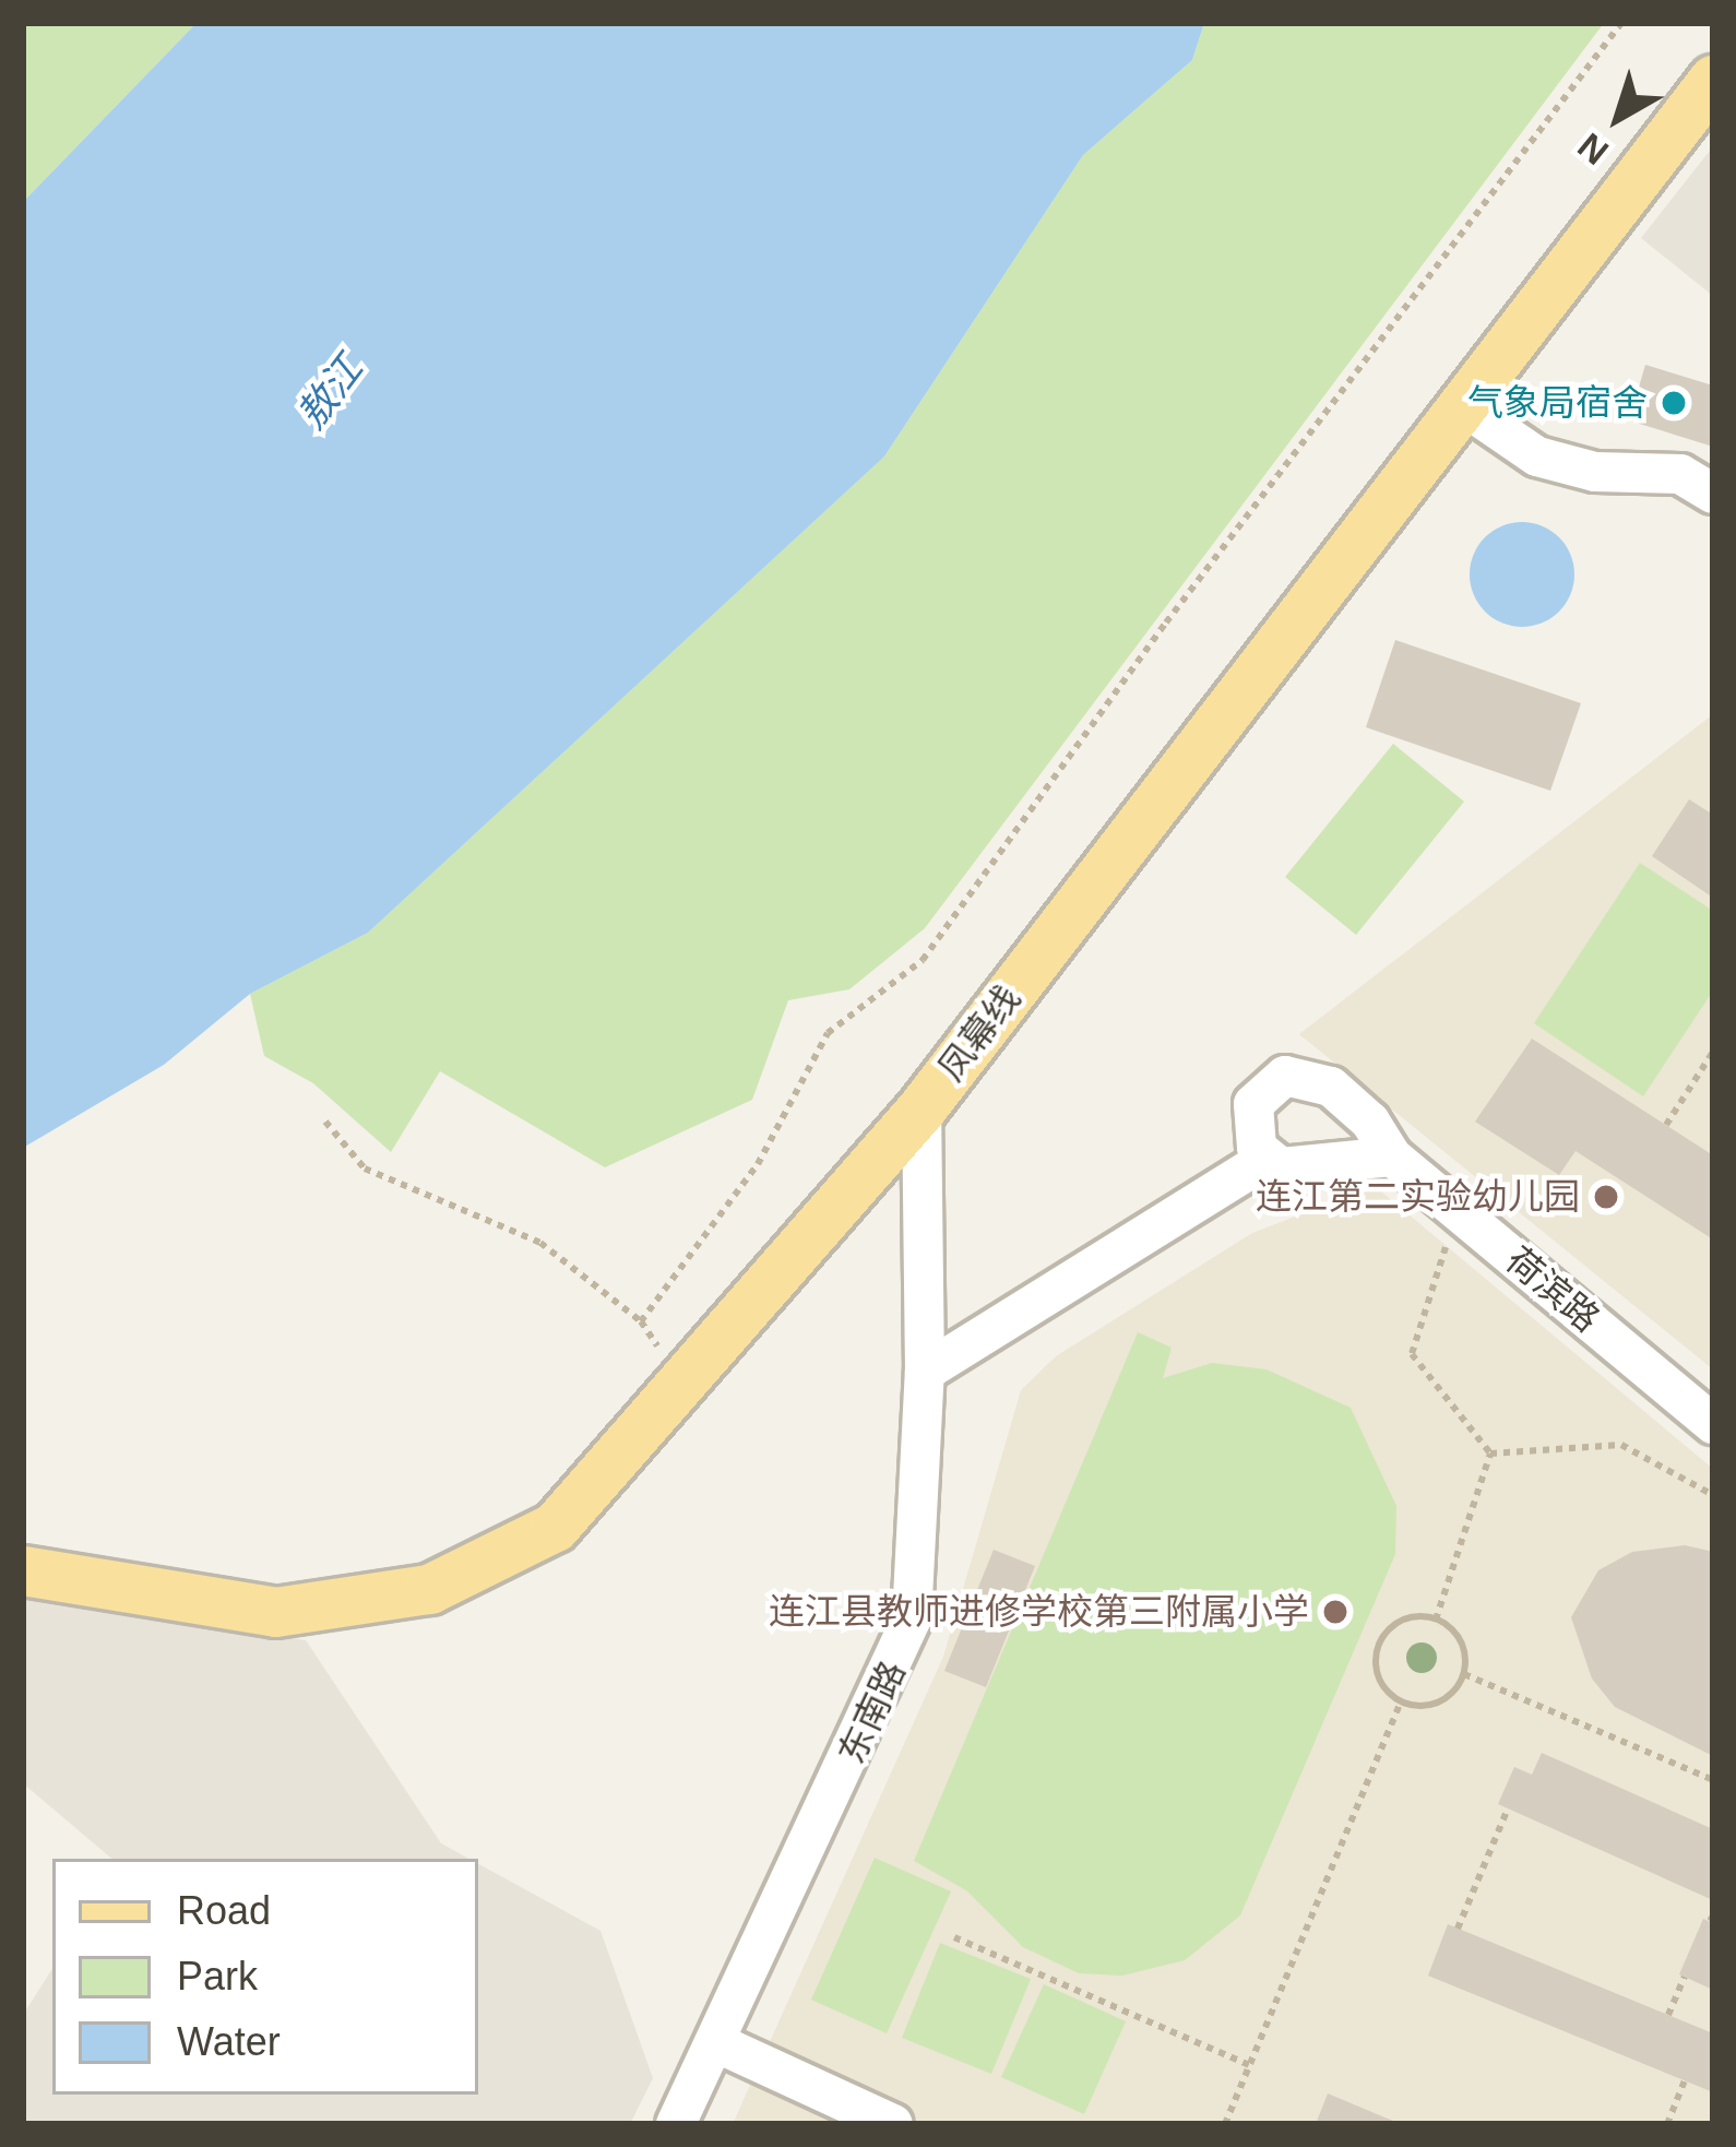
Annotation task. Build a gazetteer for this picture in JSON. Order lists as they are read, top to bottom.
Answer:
{
  "streets": {
    "main road": ["凤幕线"],
    "street": ["荷滨路", "东南路"]
  },
  "crossings": [
    ["凤幕线", "东南路"]
  ],
  "water": ["敖江"],
  "places": ["气象局宿舍", "连江第二实验幼儿园", "连江县教师进修学校第三附属小学"],
  "legend": ["Road", "Park", "Water"],
  "north": "bottom left"
}
